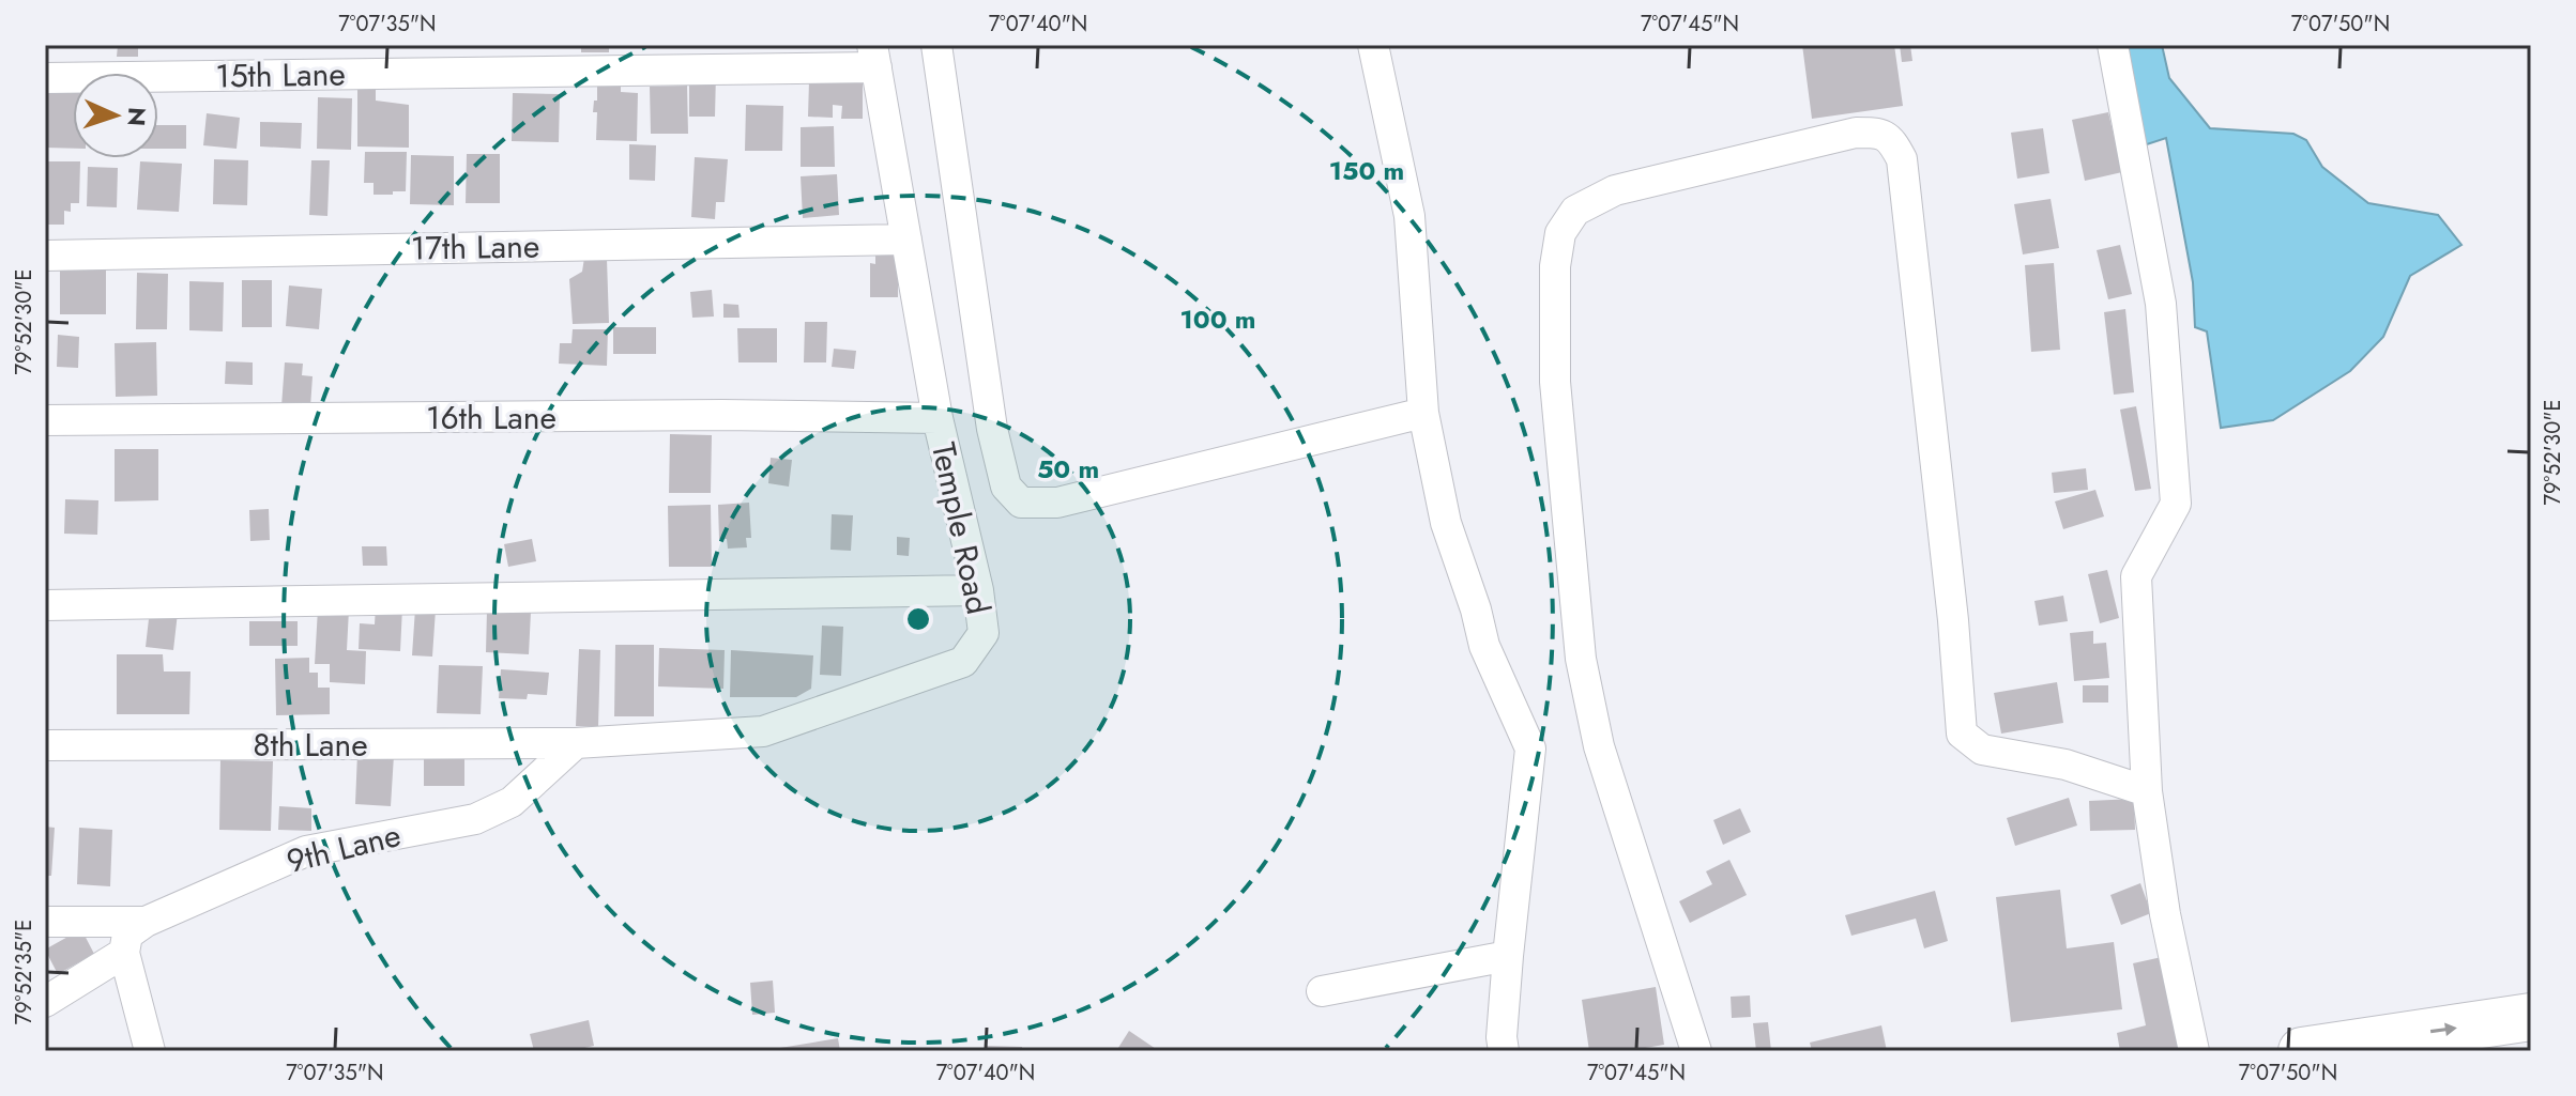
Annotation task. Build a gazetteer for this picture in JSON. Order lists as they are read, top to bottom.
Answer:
{
  "streets": {
    "street": [
      "15th Lane",
      "17th Lane",
      "16th Lane",
      "Temple Road",
      "8th Lane",
      "9th Lane"
    ]
  },
  "crossings": [
    ["15th Lane", "Temple Road"],
    ["17th Lane", "Temple Road"],
    ["16th Lane", "Temple Road"],
    ["Temple Road", "8th Lane"],
    ["Temple Road", "9th Lane"],
    ["8th Lane", "9th Lane"]
  ],
  "north": "right",
  "coordinates": [
    "7°07'35\"N",
    "7°07'40\"N",
    "7°07'45\"N",
    "7°07'50\"N",
    "79°52'30\"E",
    "79°52'35\"E"
  ],
  "rings": ["150 m", "100 m", "50 m"]
}
